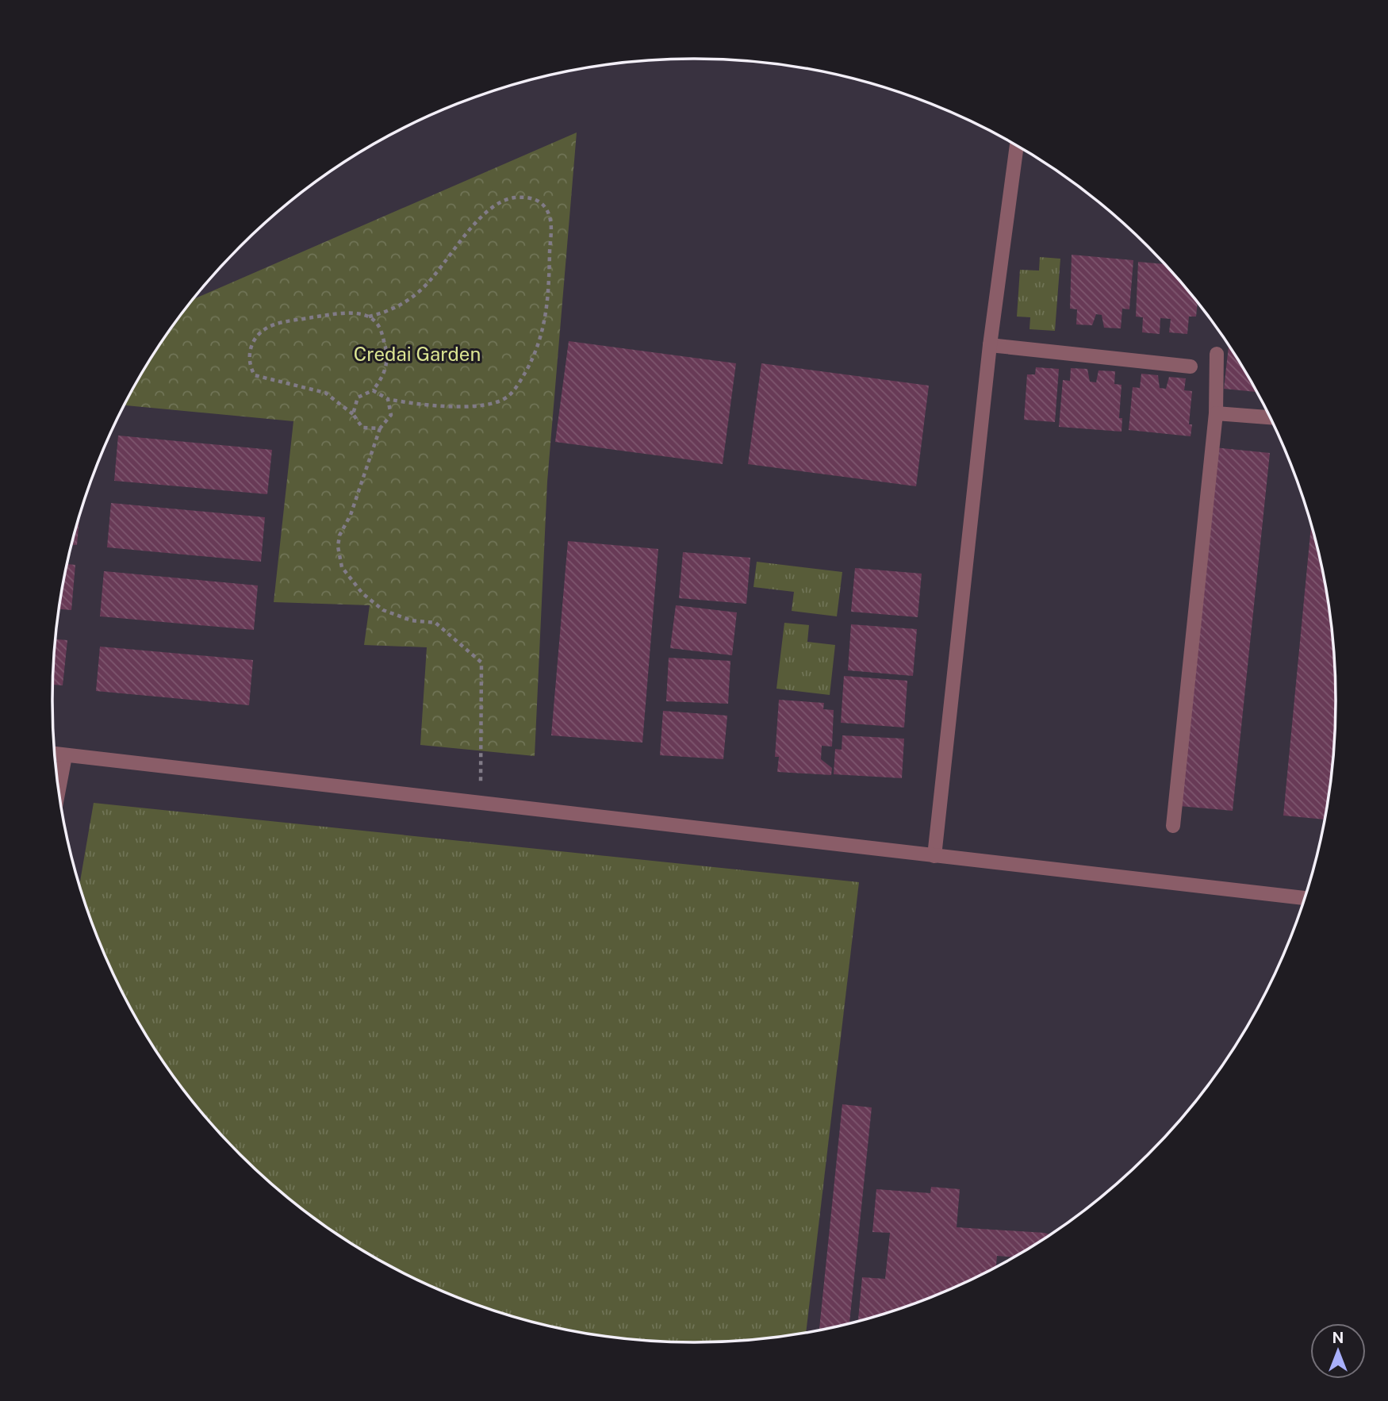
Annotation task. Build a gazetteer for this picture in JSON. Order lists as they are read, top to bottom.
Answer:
{
  "parks": ["Credai Garden"],
  "north": "top"
}
